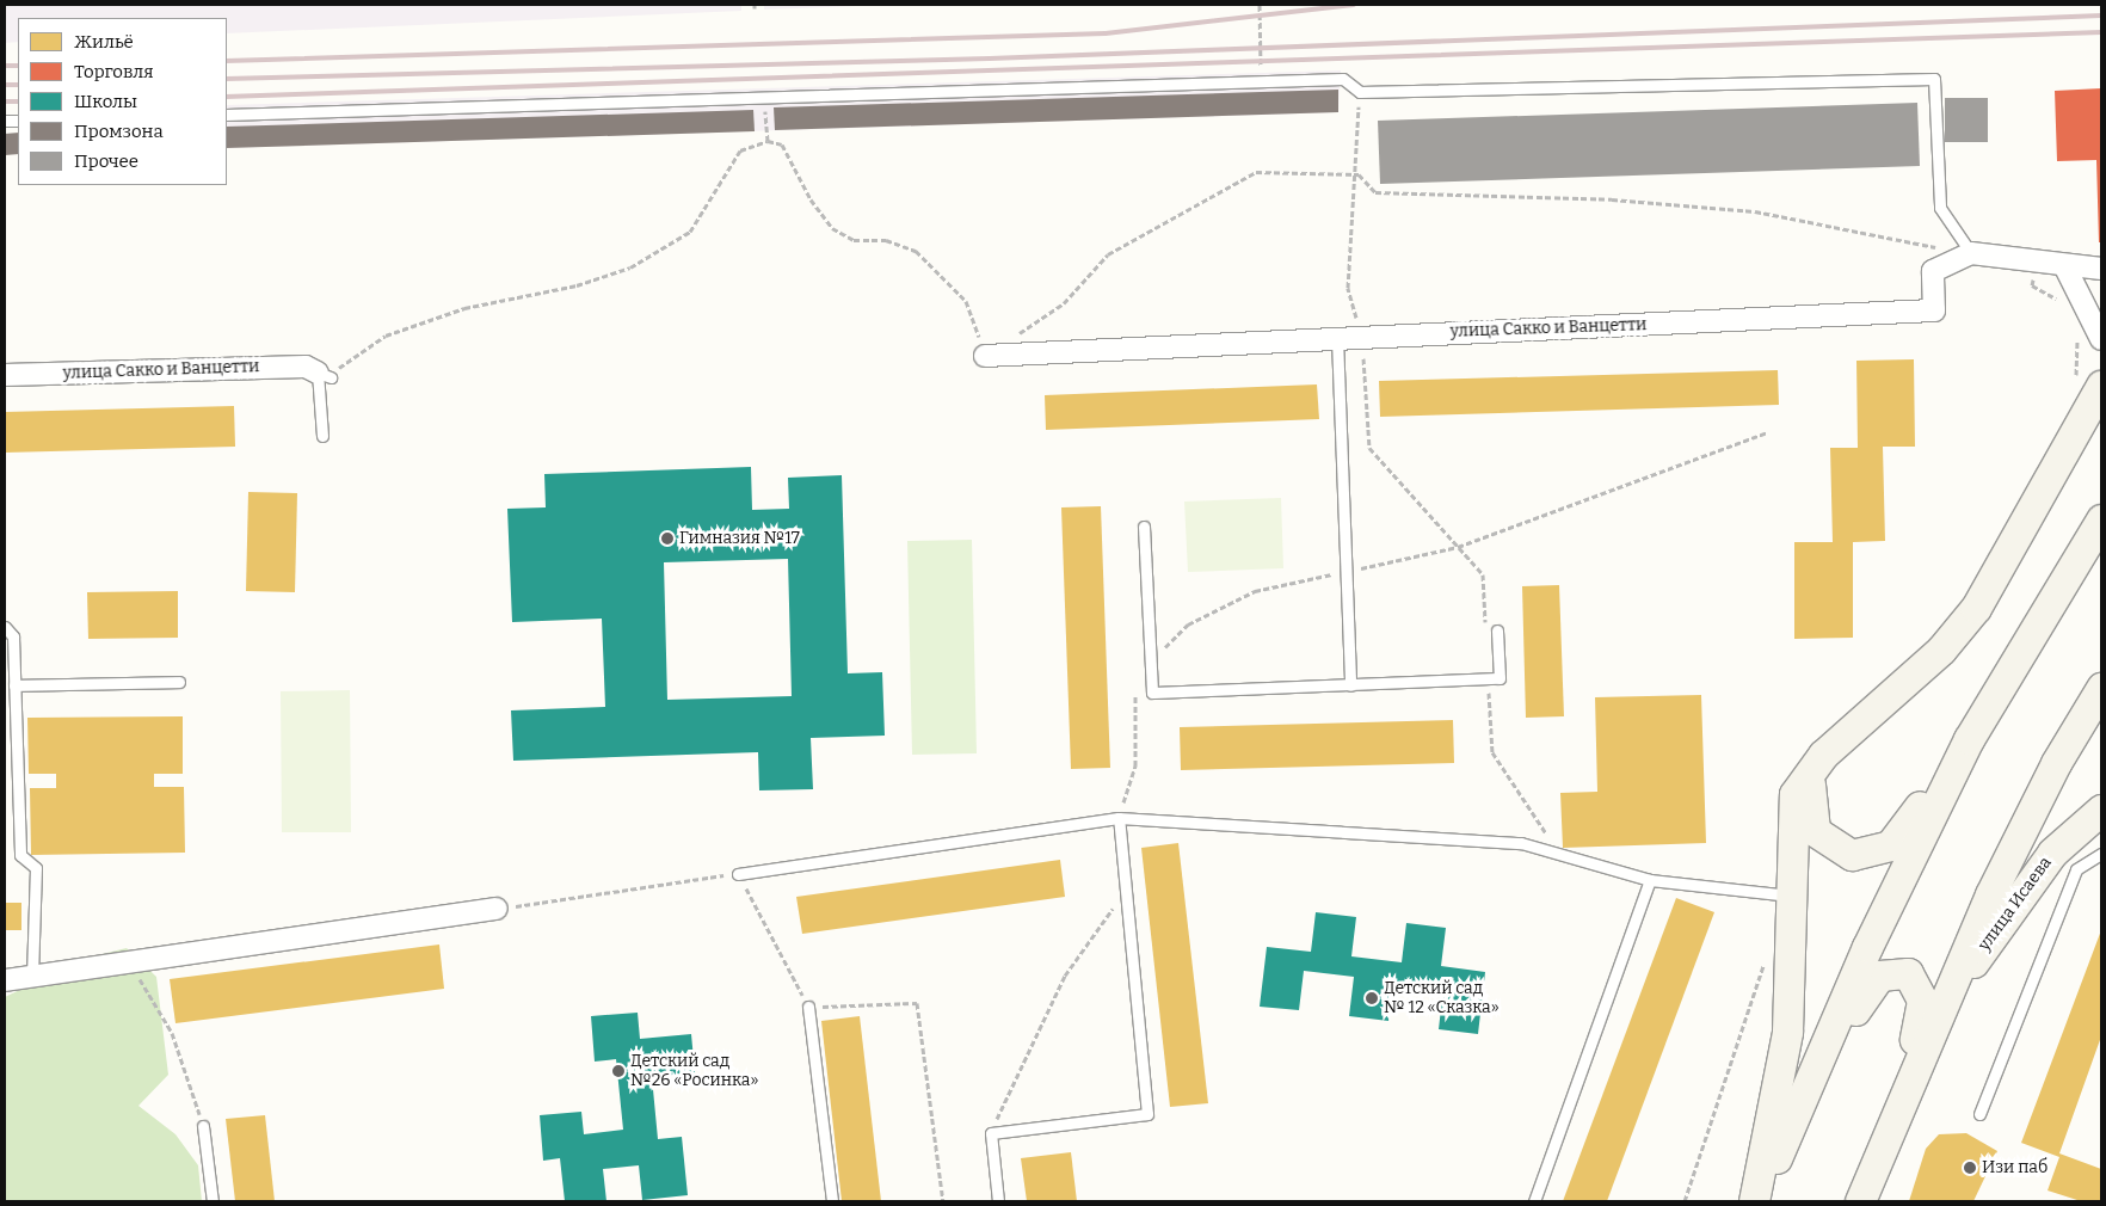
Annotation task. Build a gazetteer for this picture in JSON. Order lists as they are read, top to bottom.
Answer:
{
  "streets": {
    "main road": ["улица Исаева"],
    "street": ["улица Сакко и Ванцетти"]
  },
  "places": [
    "Гимназия №17",
    "Детский сад № 12 «Сказка»",
    "Детский сад №26 «Росинка»",
    "Изи паб"
  ],
  "legend": [
    "Жильё",
    "Торговля",
    "Школы",
    "Промзона",
    "Прочее"
  ]
}
